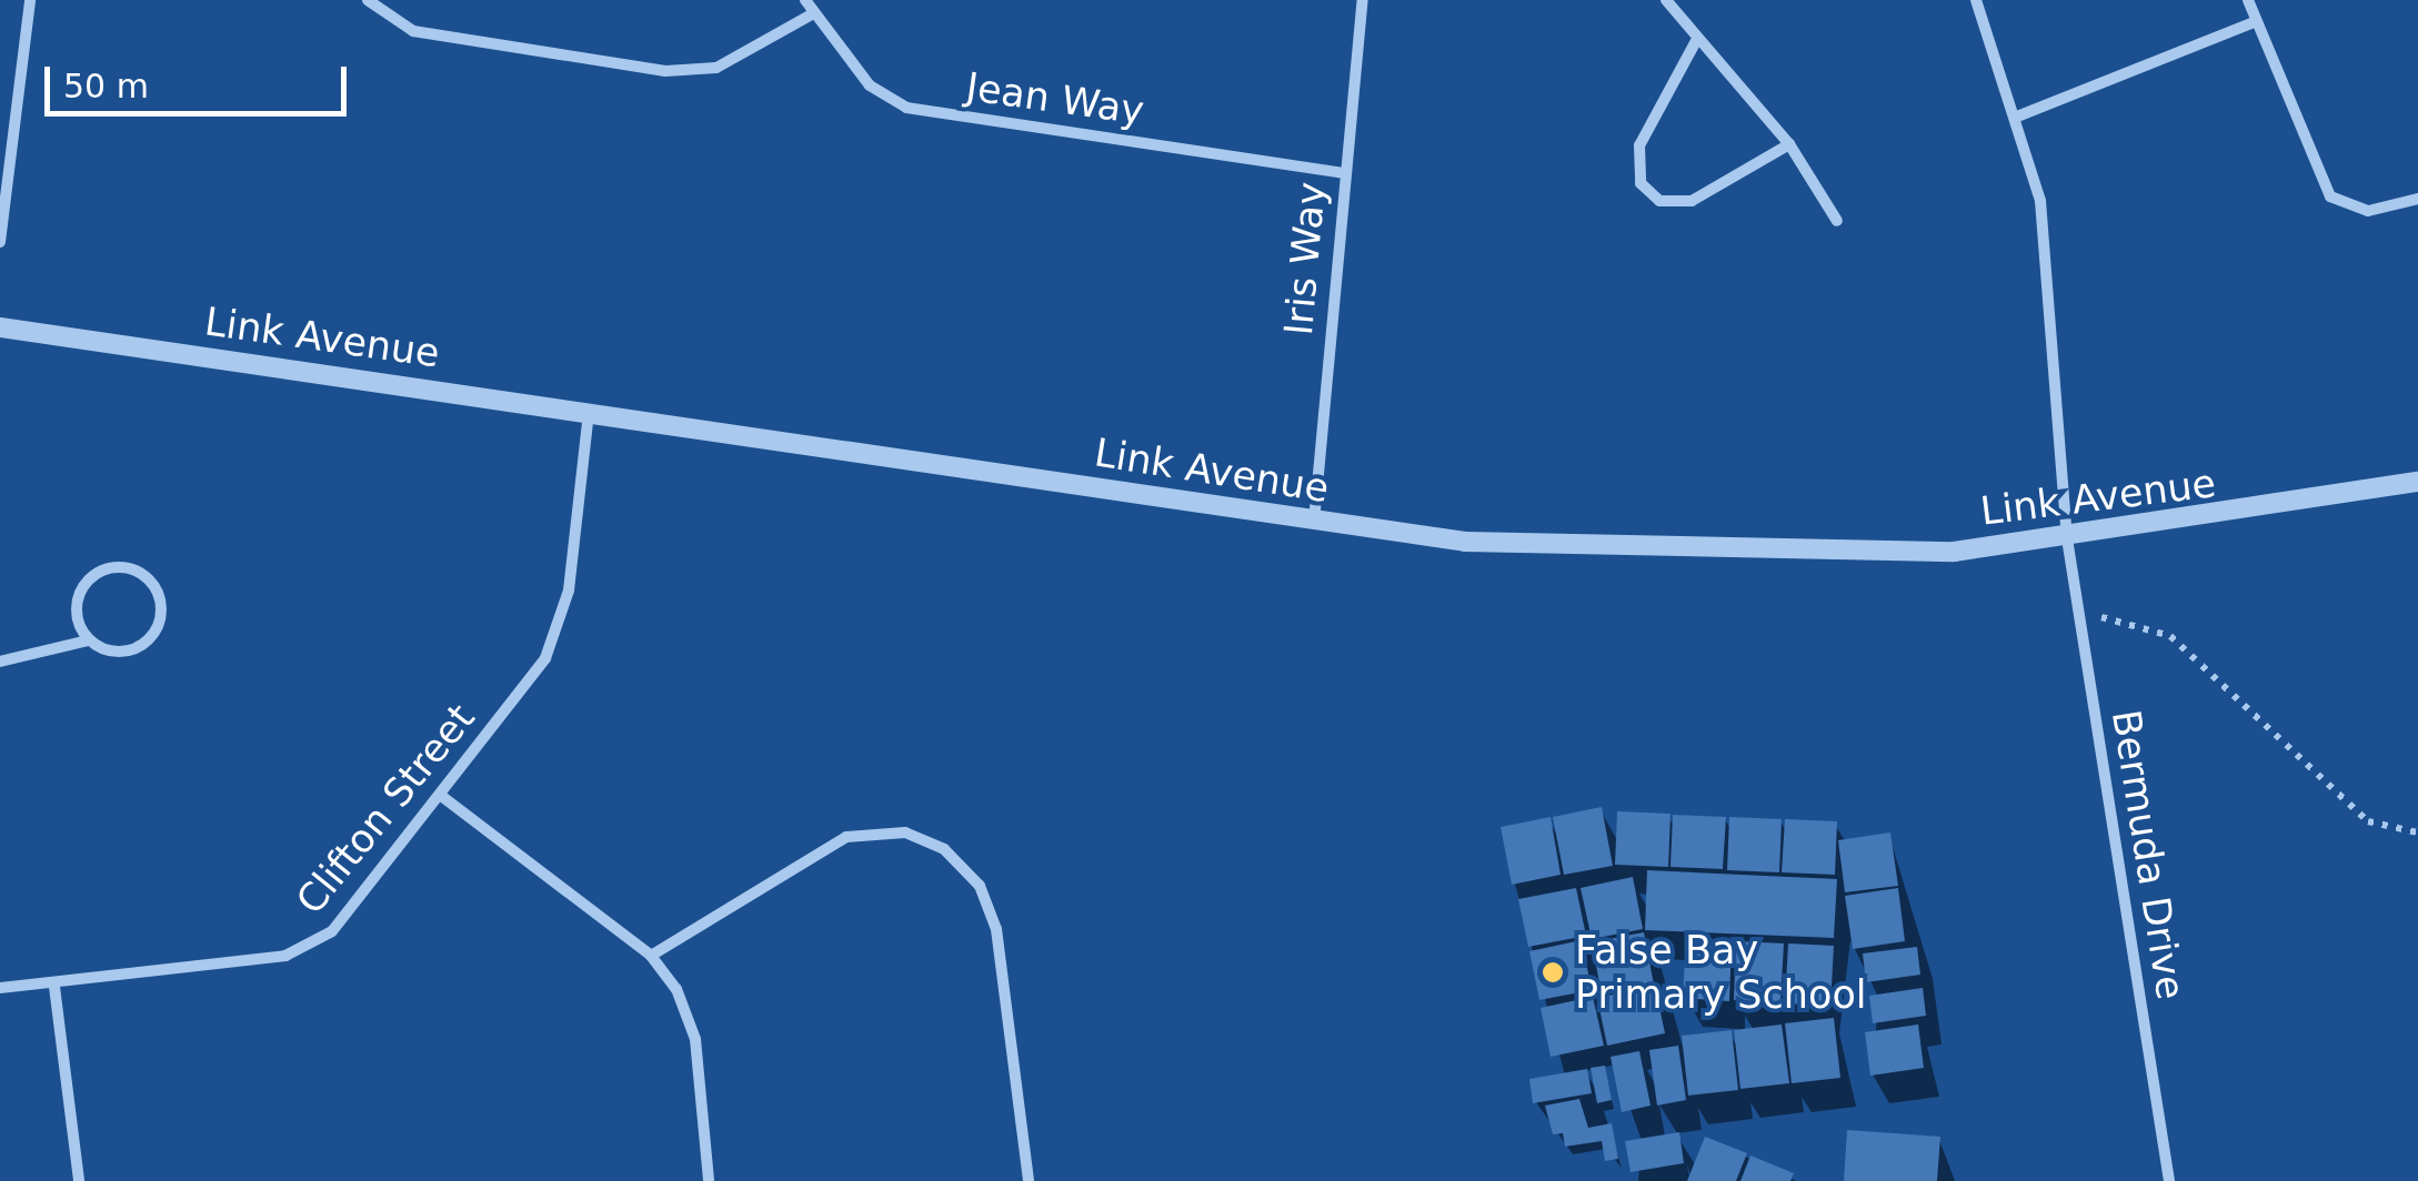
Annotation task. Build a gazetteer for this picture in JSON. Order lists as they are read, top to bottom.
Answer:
{
  "streets": {
    "street": [
      "Jean Way",
      "Iris Way",
      "Link Avenue",
      "Clifton Street",
      "Bermuda Drive"
    ]
  },
  "crossings": [
    ["Jean Way", "Iris Way"],
    ["Iris Way", "Link Avenue"],
    ["Link Avenue", "Clifton Street"],
    ["Link Avenue", "Bermuda Drive"]
  ],
  "places": ["False Bay Primary School"],
  "scale_bar": "50 m"
}
